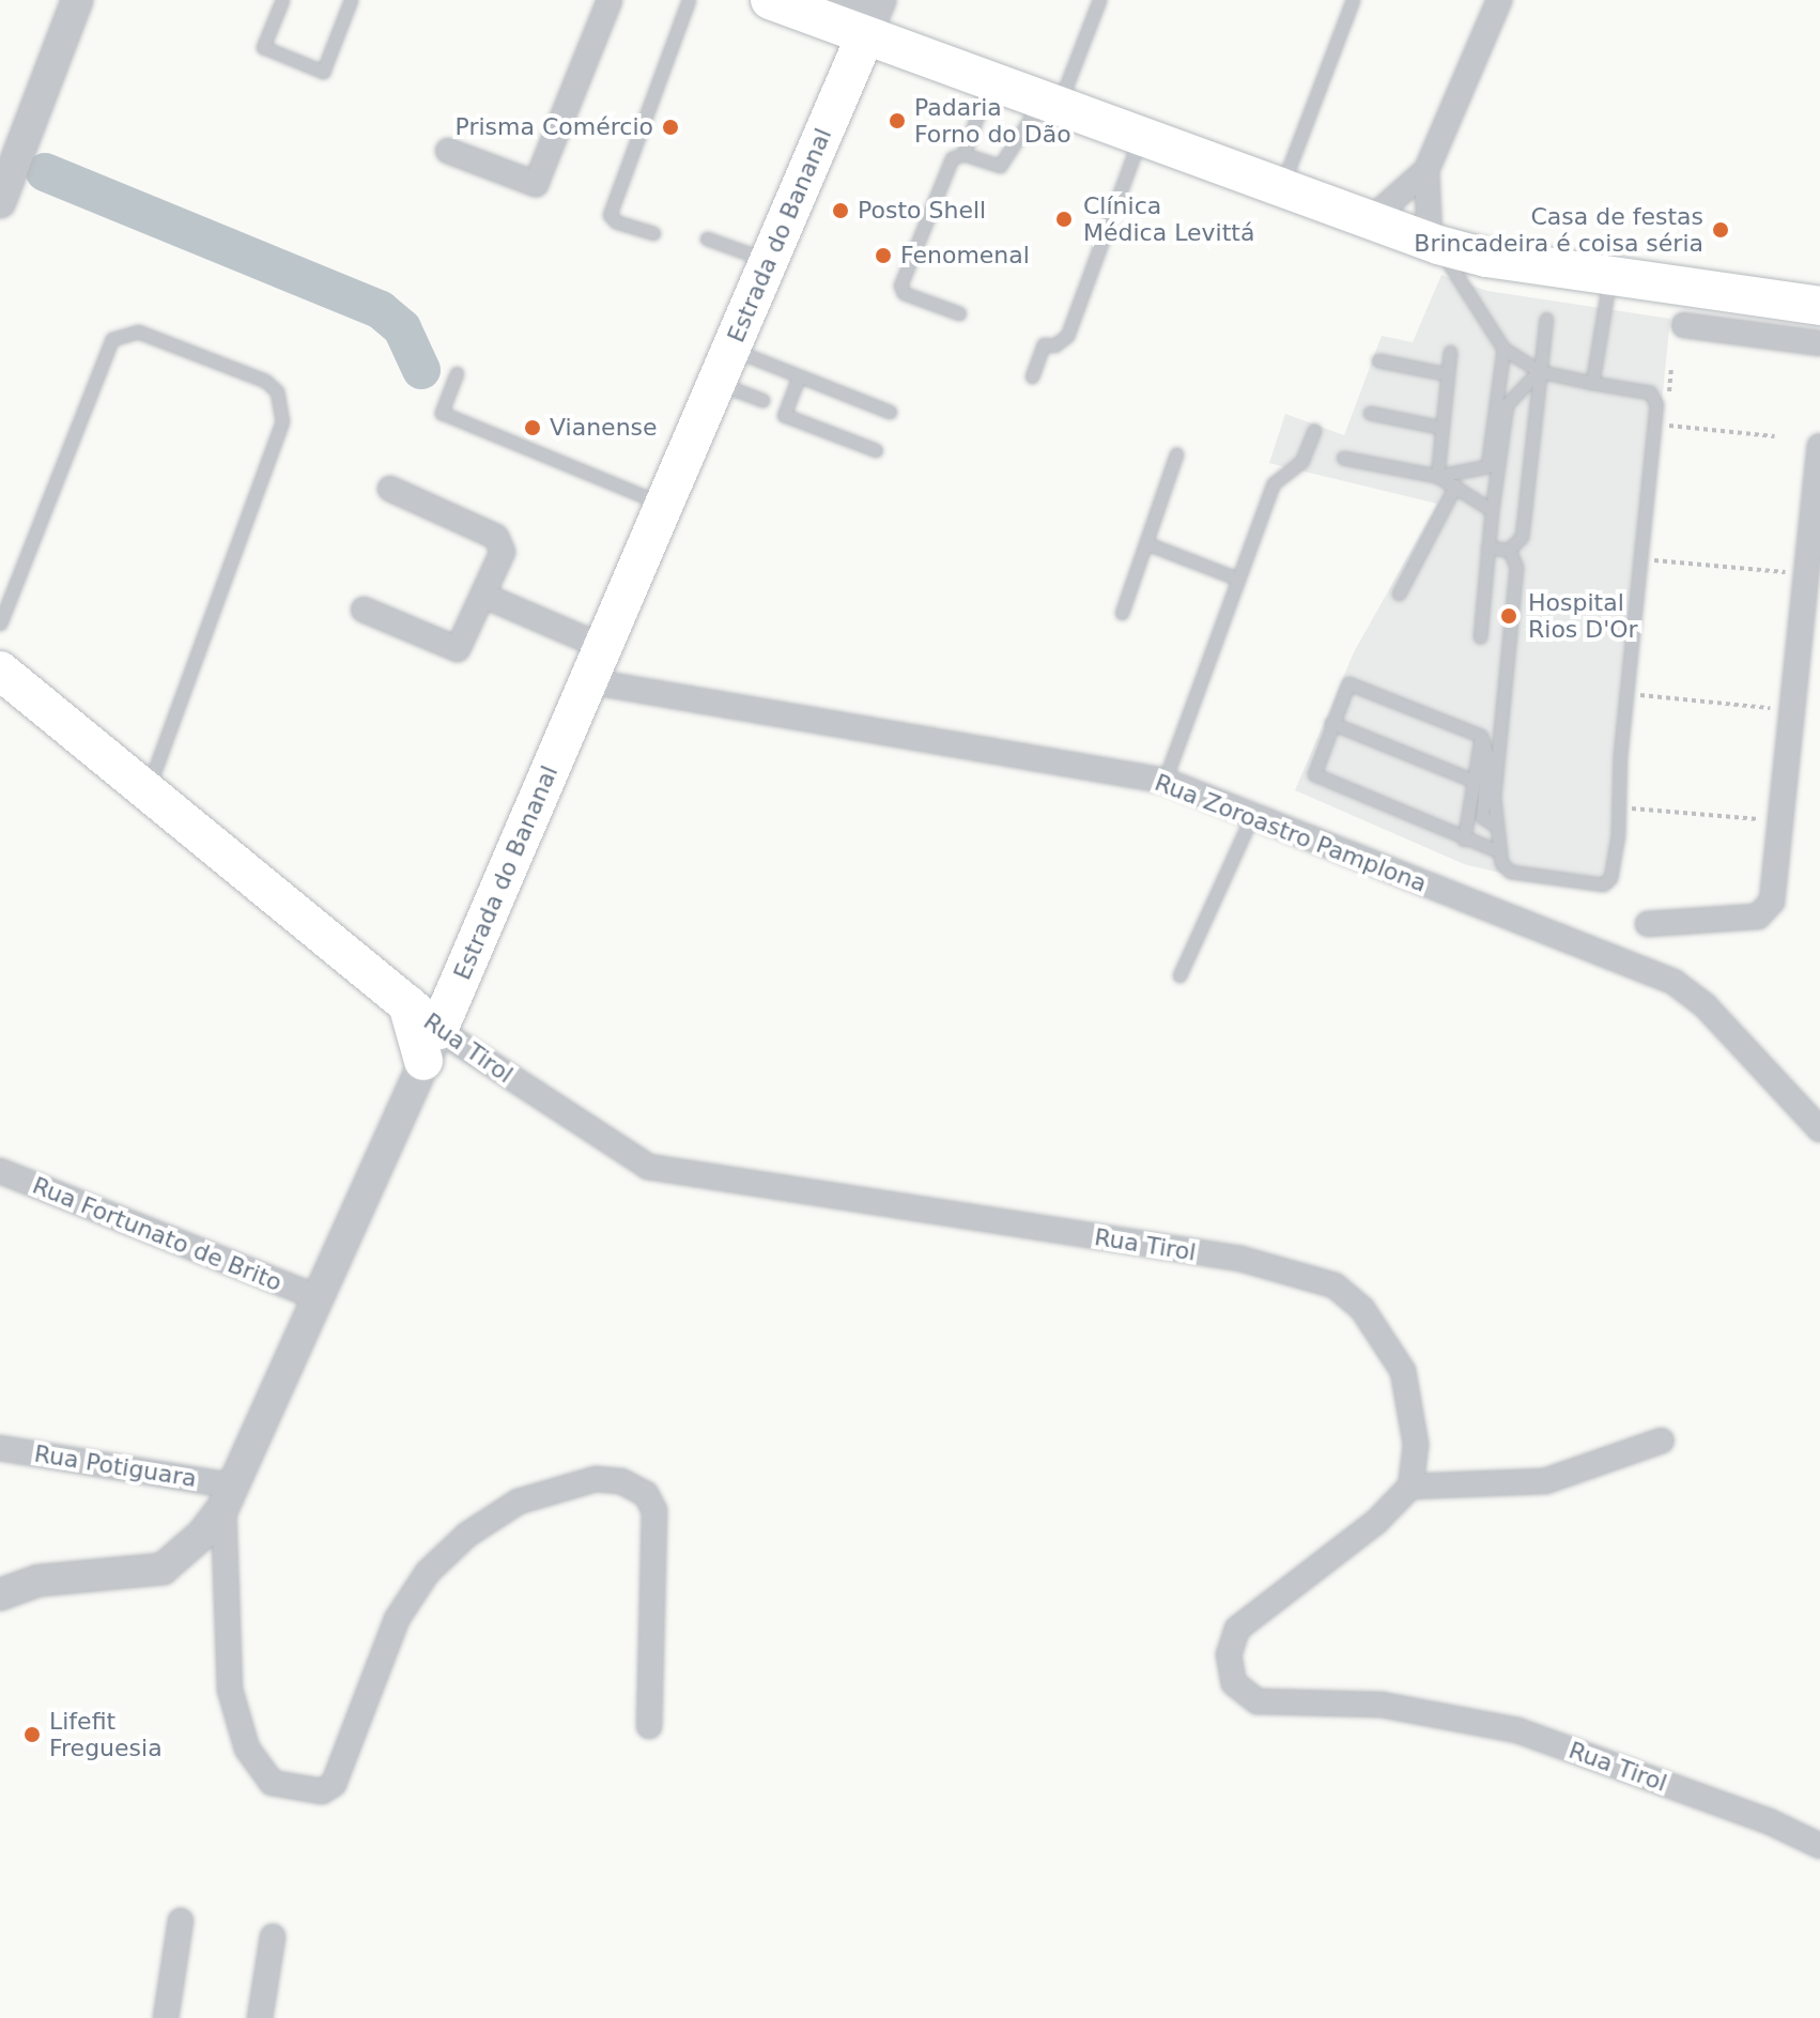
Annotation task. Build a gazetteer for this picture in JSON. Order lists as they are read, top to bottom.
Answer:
{
  "streets": {
    "main road": ["Estrada do Bananal", "Rua Tirol"],
    "street": ["Rua Zoroastro Pamplona", "Rua Fortunato de Brito", "Rua Potiguara"]
  },
  "crossings": [
    ["Estrada do Bananal", "Rua Zoroastro Pamplona"],
    ["Estrada do Bananal", "Rua Tirol"],
    ["Estrada do Bananal", "Rua Fortunato de Brito"],
    ["Estrada do Bananal", "Rua Potiguara"]
  ],
  "places": [
    "Padaria Forno do Dão",
    "Prisma Comércio",
    "Posto Shell",
    "Clínica Médica Levittá",
    "Casa de festas Brincadeira é coisa séria",
    "Fenomenal",
    "Vianense",
    "Hospital Rios D'Or",
    "Lifefit Freguesia"
  ]
}
